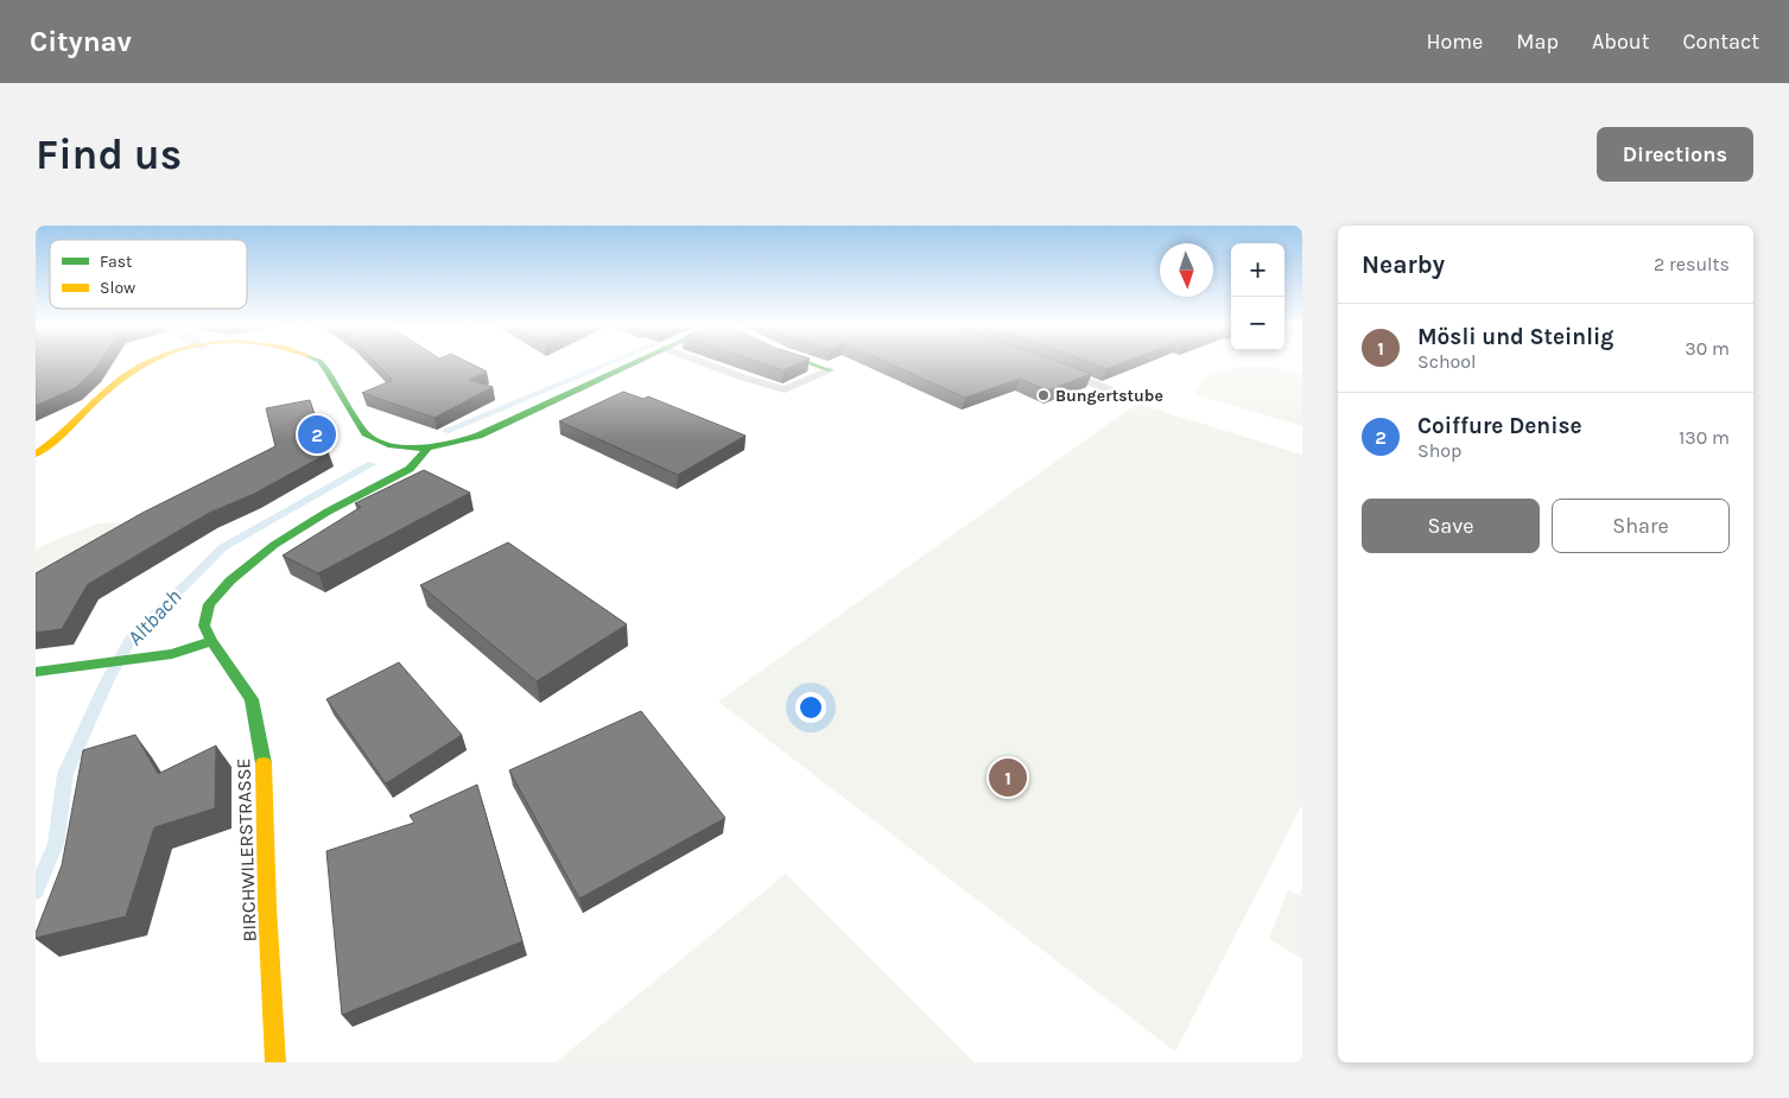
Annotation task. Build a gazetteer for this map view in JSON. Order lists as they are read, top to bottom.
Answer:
{
  "streets": {
    "main road": ["BIRCHWILERSTRASSE"]
  },
  "water": ["Altbach"],
  "places": ["Bungertstube"],
  "legend": ["Fast", "Slow"],
  "north": "bottom",
  "page": {
    "header": "Citynav",
    "nav": [
      "Home",
      "Map",
      "About",
      "Contact"
    ],
    "buttons": [
      "Directions",
      ["Save", "Share"]
    ],
    "title": "Find us",
    "heading": ["Nearby", "2 results"],
    "map_buttons": ["+", "−"],
    "list": [
      {
        "mark": "1",
        "name": "Mösli und Steinlig",
        "note": "School",
        "value": "30 m"
      },
      {
        "mark": "2",
        "name": "Coiffure Denise",
        "note": "Shop",
        "value": "130 m"
      }
    ],
    "pins": ["2", "1"]
  }
}
